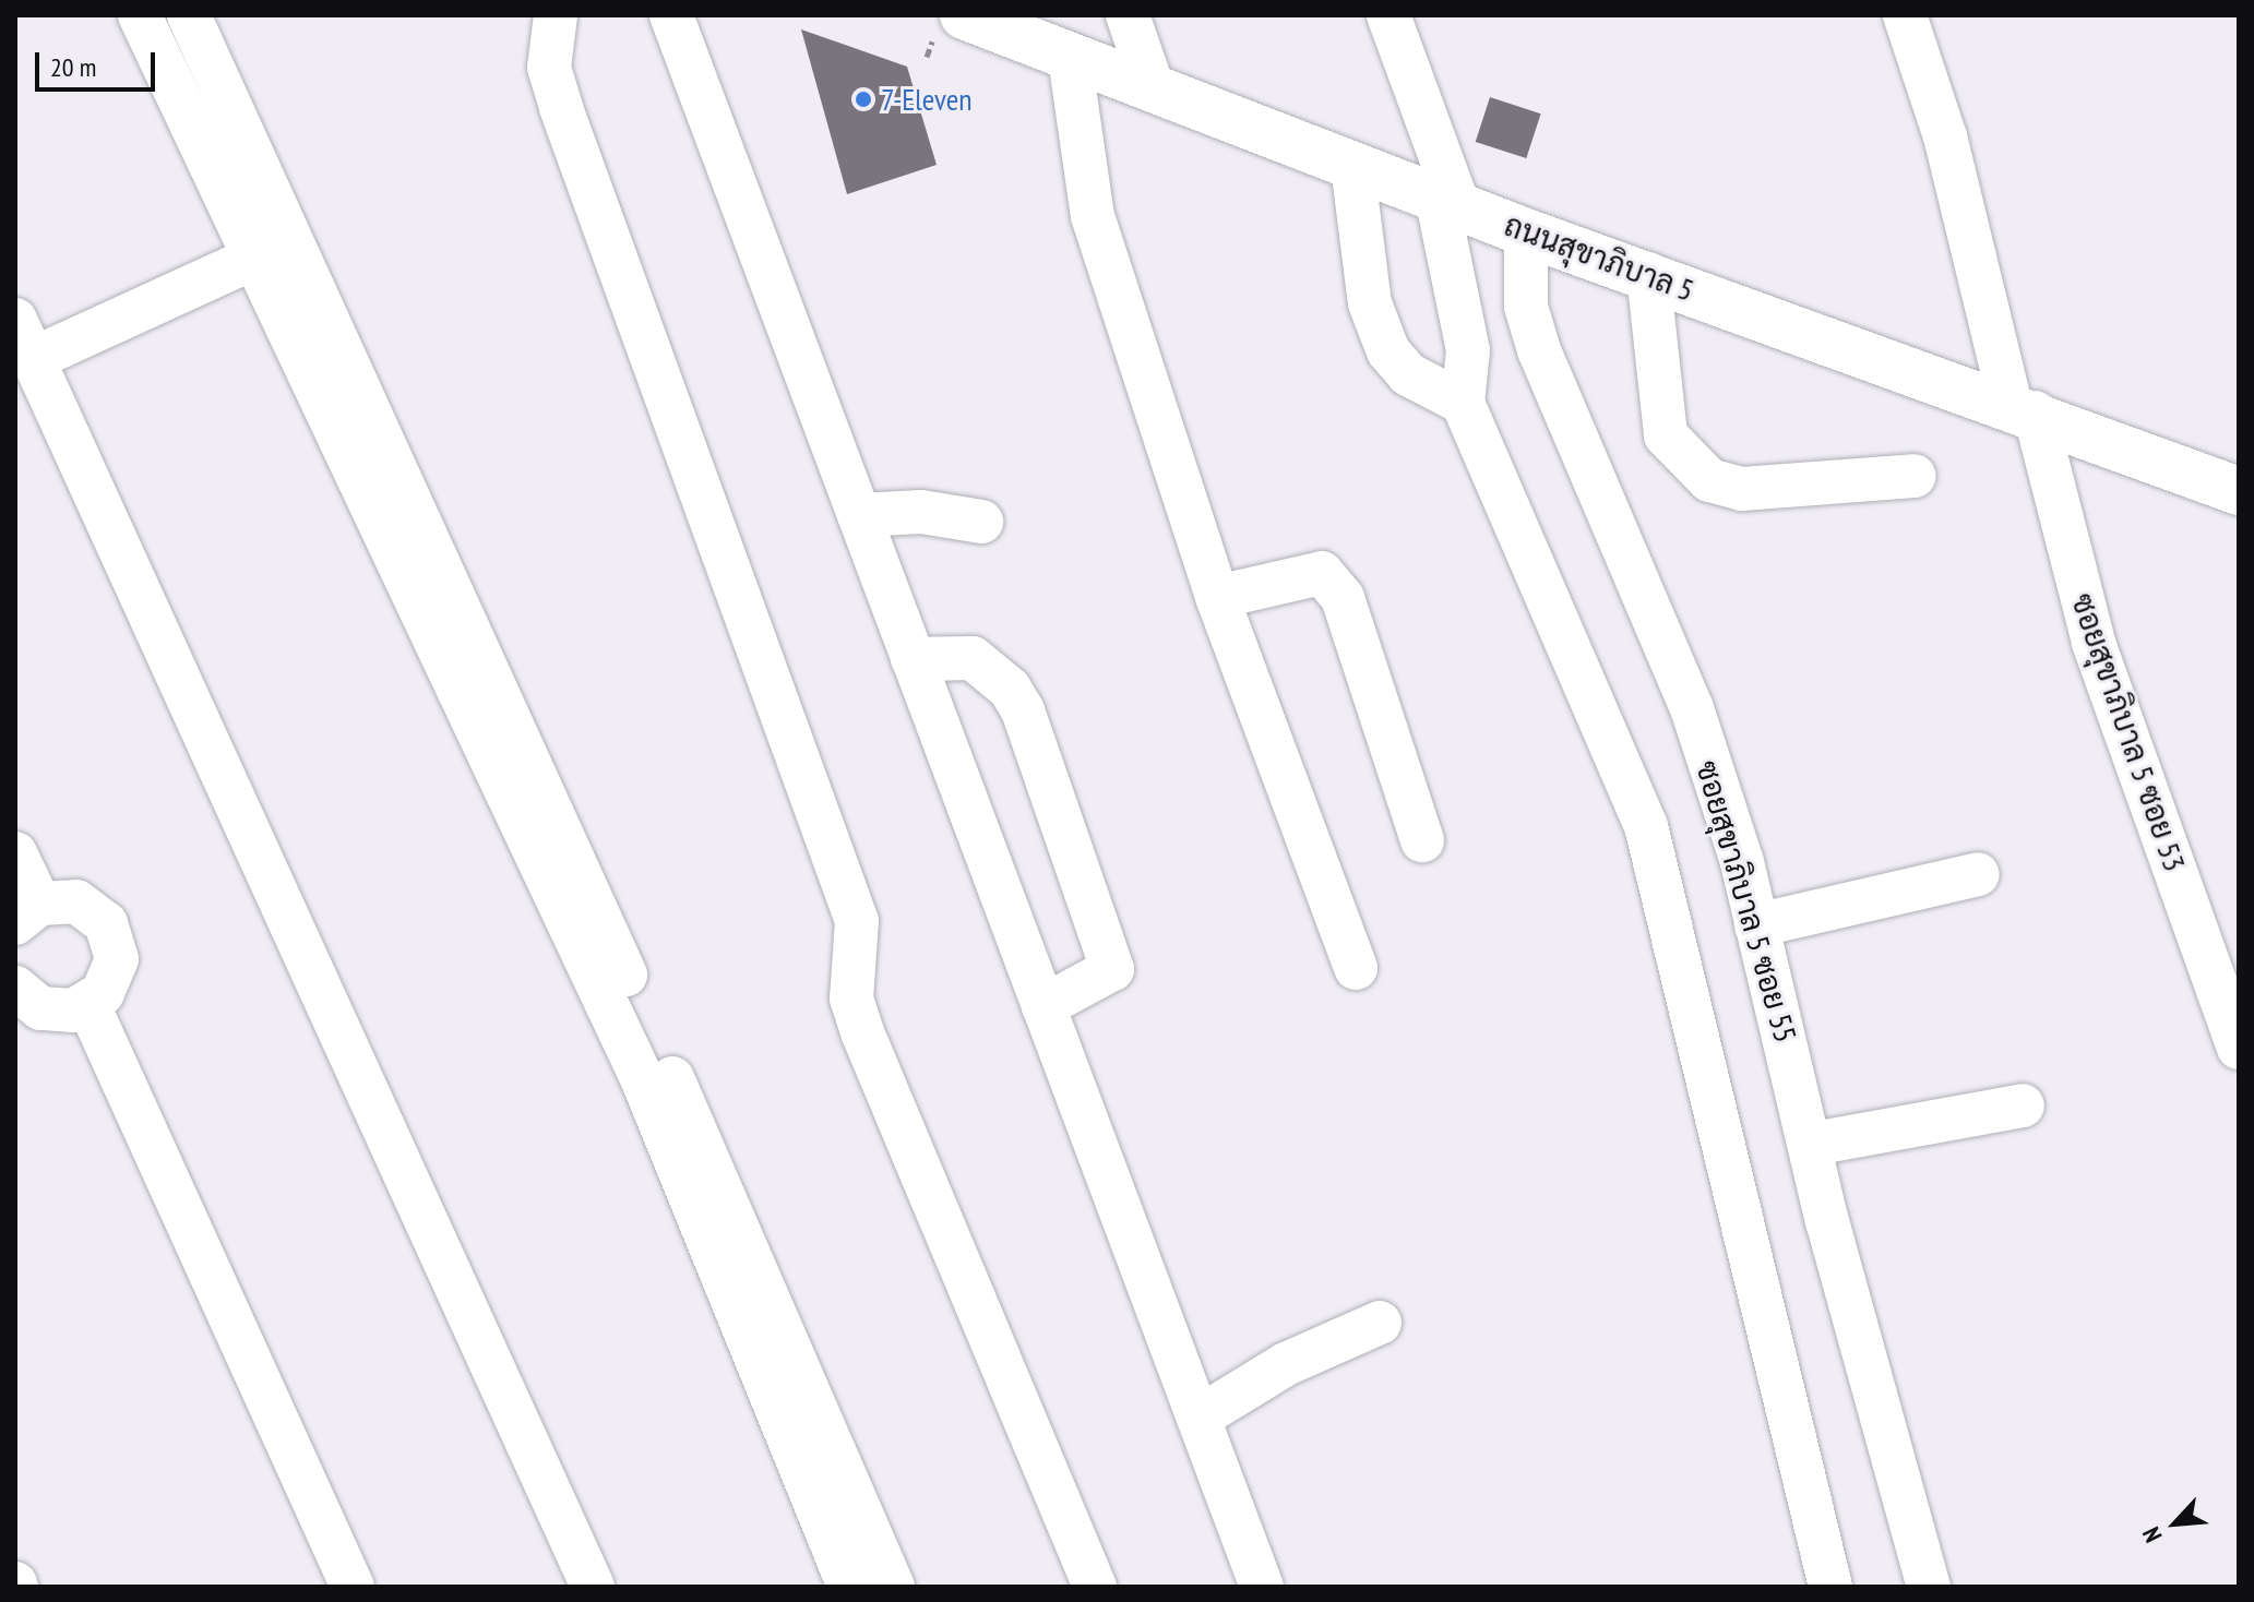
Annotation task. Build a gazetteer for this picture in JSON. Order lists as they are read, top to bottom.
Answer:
{
  "streets": {
    "main road": ["ถนนสุขาภิบาล 5"],
    "street": ["ซอยสุขาภิบาล 5 ซอย 53", "ซอยสุขาภิบาล 5 ซอย 55"]
  },
  "crossings": [
    ["ถนนสุขาภิบาล 5", "ซอยสุขาภิบาล 5 ซอย 53"],
    ["ถนนสุขาภิบาล 5", "ซอยสุขาภิบาล 5 ซอย 55"]
  ],
  "places": ["7-Eleven"],
  "scale_bar": "20 m",
  "north": "bottom left"
}
